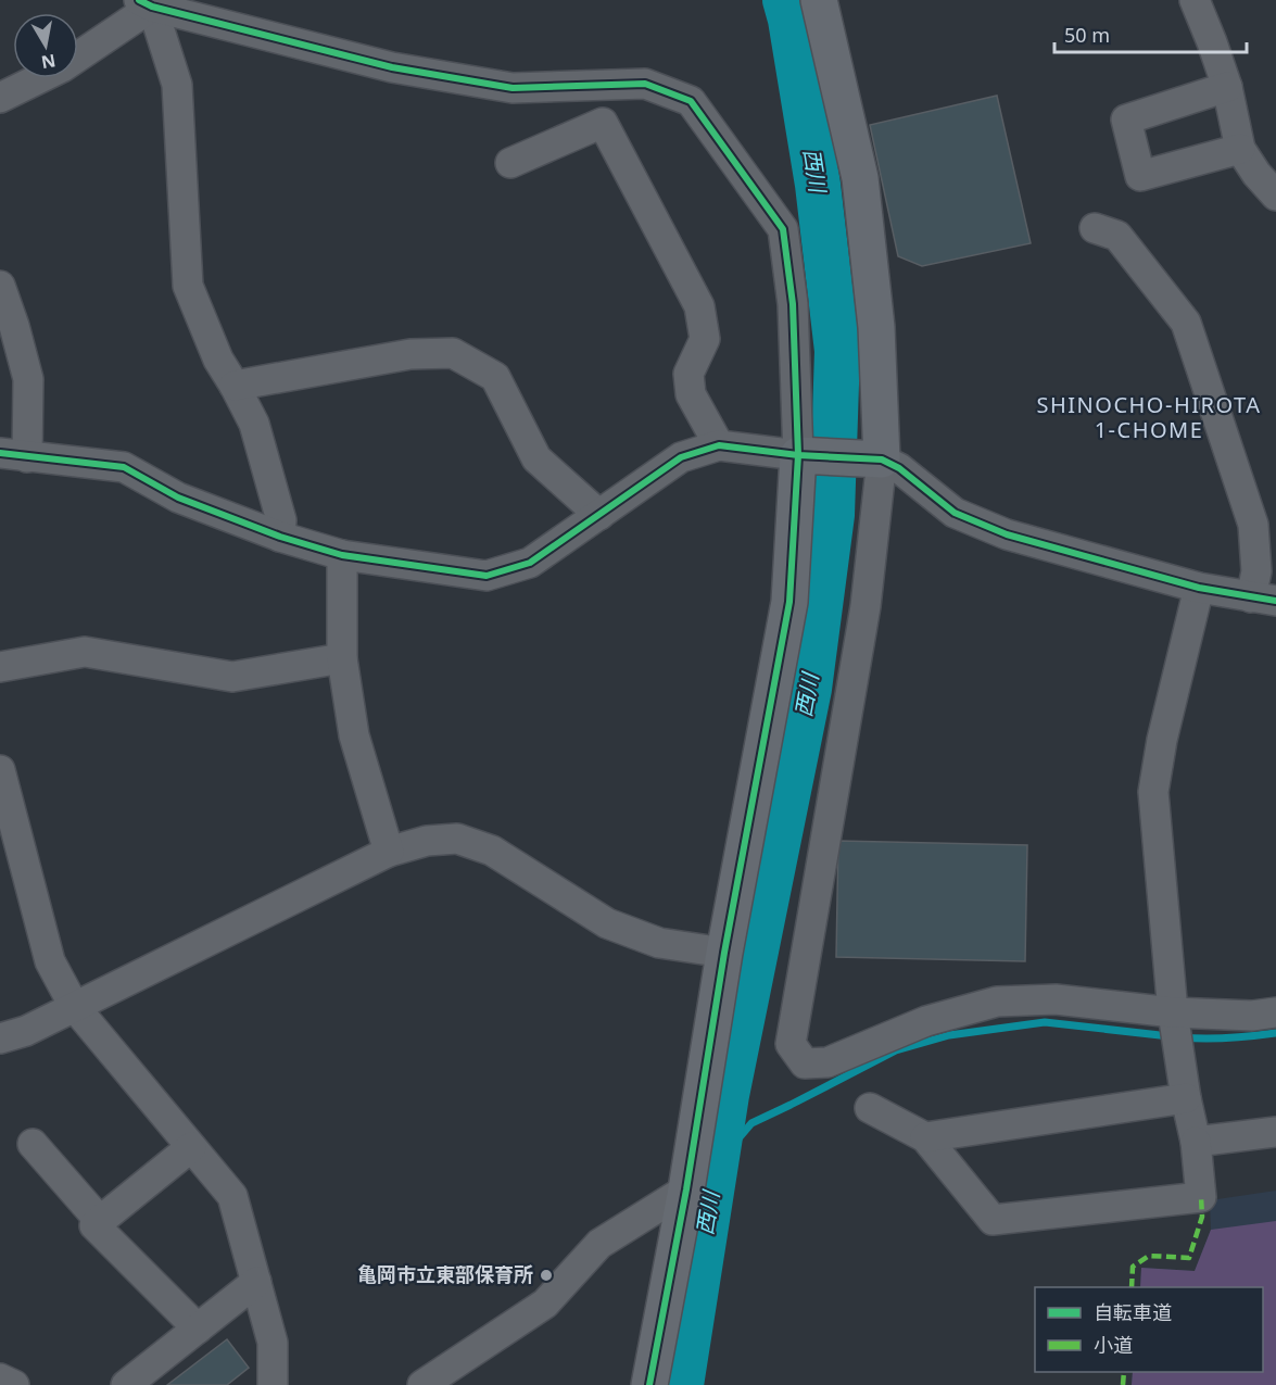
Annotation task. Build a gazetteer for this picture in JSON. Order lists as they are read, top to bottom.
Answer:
{
  "districts": ["SHINOCHO-HIROTA 1-CHOME"],
  "water": ["西川"],
  "places": ["亀岡市立東部保育所"],
  "legend": ["自転車道", "小道"],
  "scale_bar": "50 m",
  "north": "bottom"
}
